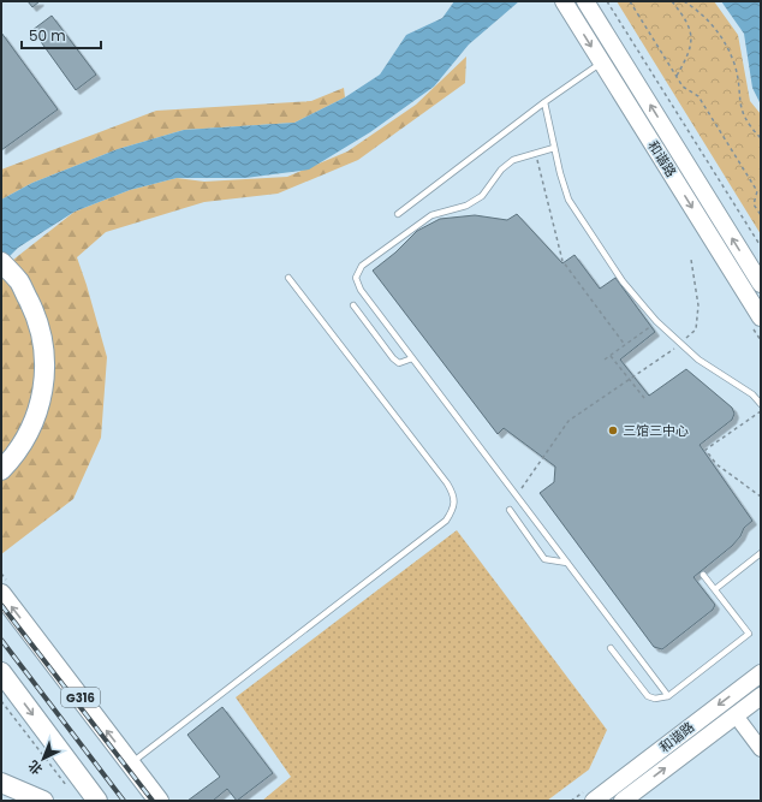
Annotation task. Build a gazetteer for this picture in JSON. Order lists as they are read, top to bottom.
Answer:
{
  "streets": {
    "highway": ["G316"],
    "main road": ["和谐路"]
  },
  "places": ["三馆三中心"],
  "scale_bar": "50 m",
  "north": "bottom left"
}
